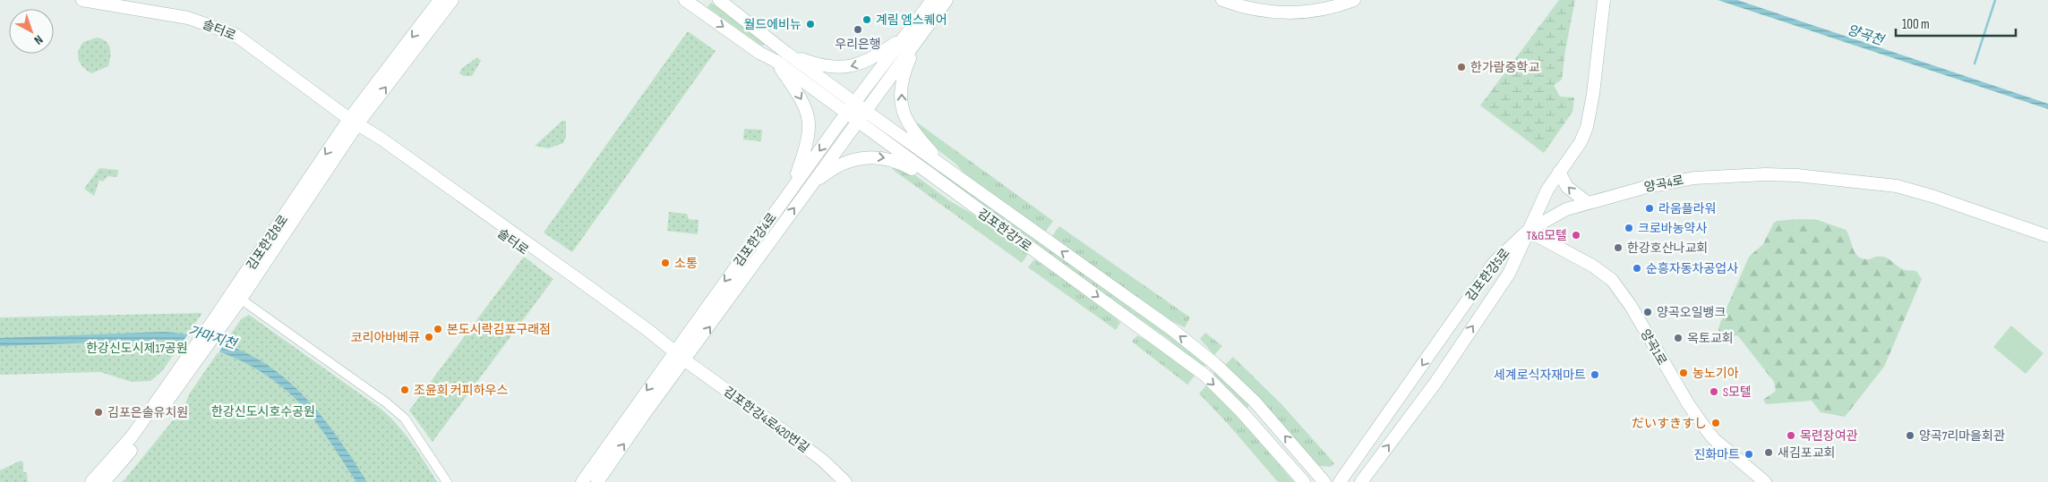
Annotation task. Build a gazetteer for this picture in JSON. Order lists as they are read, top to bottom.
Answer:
{
  "streets": {
    "street": [
      "솔터로",
      "양곡4로",
      "김포한강7로",
      "김포한강4로",
      "김포한강8로",
      "김포한강5로",
      "양곡1로",
      "김포한강4로420번길"
    ]
  },
  "crossings": [
    ["솔터로", "김포한강4로"],
    ["솔터로", "김포한강8로"],
    ["솔터로", "김포한강4로420번길"],
    ["양곡4로", "김포한강5로"],
    ["양곡4로", "양곡1로"],
    ["김포한강7로", "김포한강4로"],
    ["김포한강4로", "김포한강4로420번길"],
    ["김포한강5로", "양곡1로"]
  ],
  "water": ["양곡천", "가마지천"],
  "parks": ["한강신도시제17공원", "한강신도시호수공원"],
  "places": [
    "계림 엠스퀘어",
    "월드에비뉴",
    "우리은행",
    "한가람중학교",
    "라움플라워",
    "크로바농약사",
    "T&G모텔",
    "한강호산나교회",
    "소통",
    "순흥자동차공업사",
    "양곡오일뱅크",
    "본도시락김포구래점",
    "코리아바베큐",
    "옥토교회",
    "농노기아",
    "세계로식자재마트",
    "조윤희 커피하우스",
    "S모텔",
    "김포은솔유치원",
    "だいすきすし",
    "목련장여관",
    "양곡7리마을회관",
    "새김포교회",
    "진화마트"
  ],
  "scale_bar": "100 m",
  "north": "bottom right"
}
